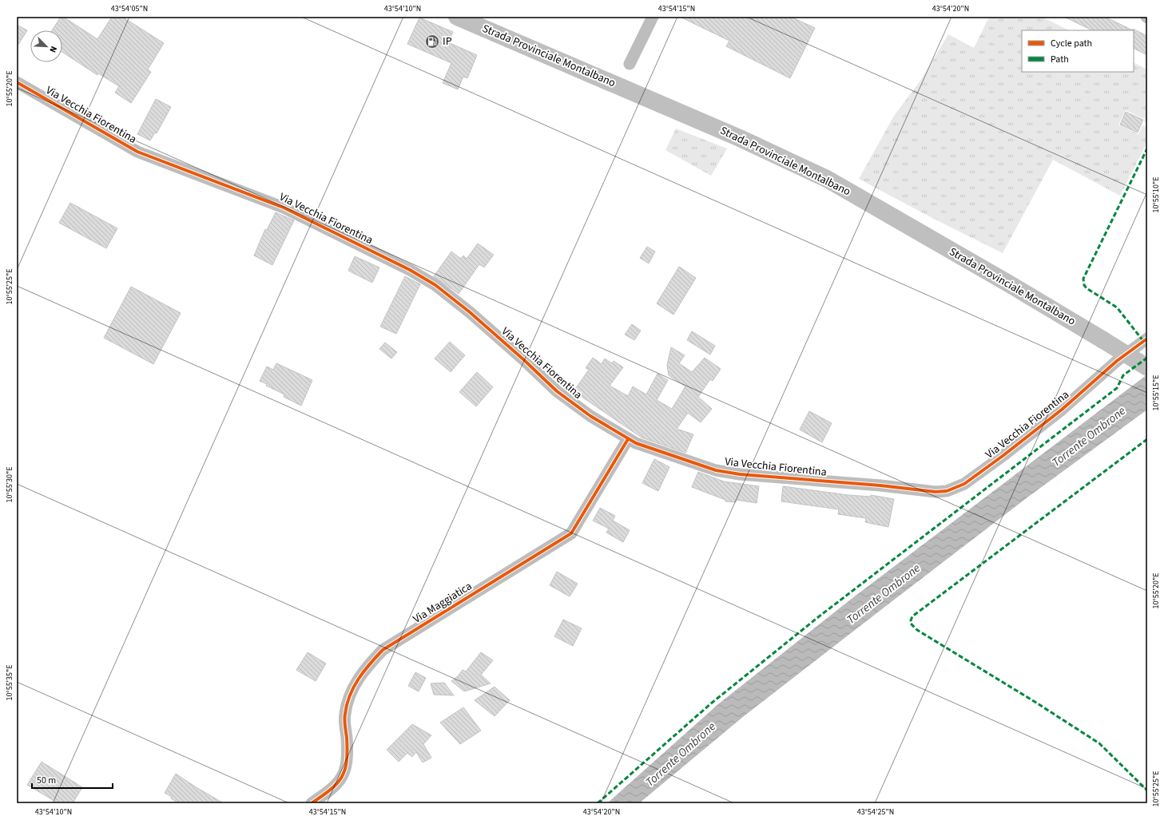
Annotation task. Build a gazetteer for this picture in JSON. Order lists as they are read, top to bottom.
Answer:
{
  "streets": {
    "main road": ["Strada Provinciale Montalbano"],
    "street": ["Via Vecchia Fiorentina", "Via Maggiatica"]
  },
  "crossings": [
    ["Via Vecchia Fiorentina", "Via Maggiatica"]
  ],
  "water": ["Torrente Ombrone"],
  "places": {
    "fuel station": ["IP"]
  },
  "legend": ["Cycle path", "Path"],
  "scale_bar": "50 m",
  "north": "bottom right",
  "coordinates": [
    "43°54'05\"N",
    "43°54'10\"N",
    "43°54'15\"N",
    "43°54'20\"N",
    "10°55'20\"E",
    "10°55'10\"E",
    "10°55'25\"E",
    "10°55'15\"E",
    "10°55'30\"E",
    "10°55'35\"E",
    "43°54'25\"N"
  ]
}
